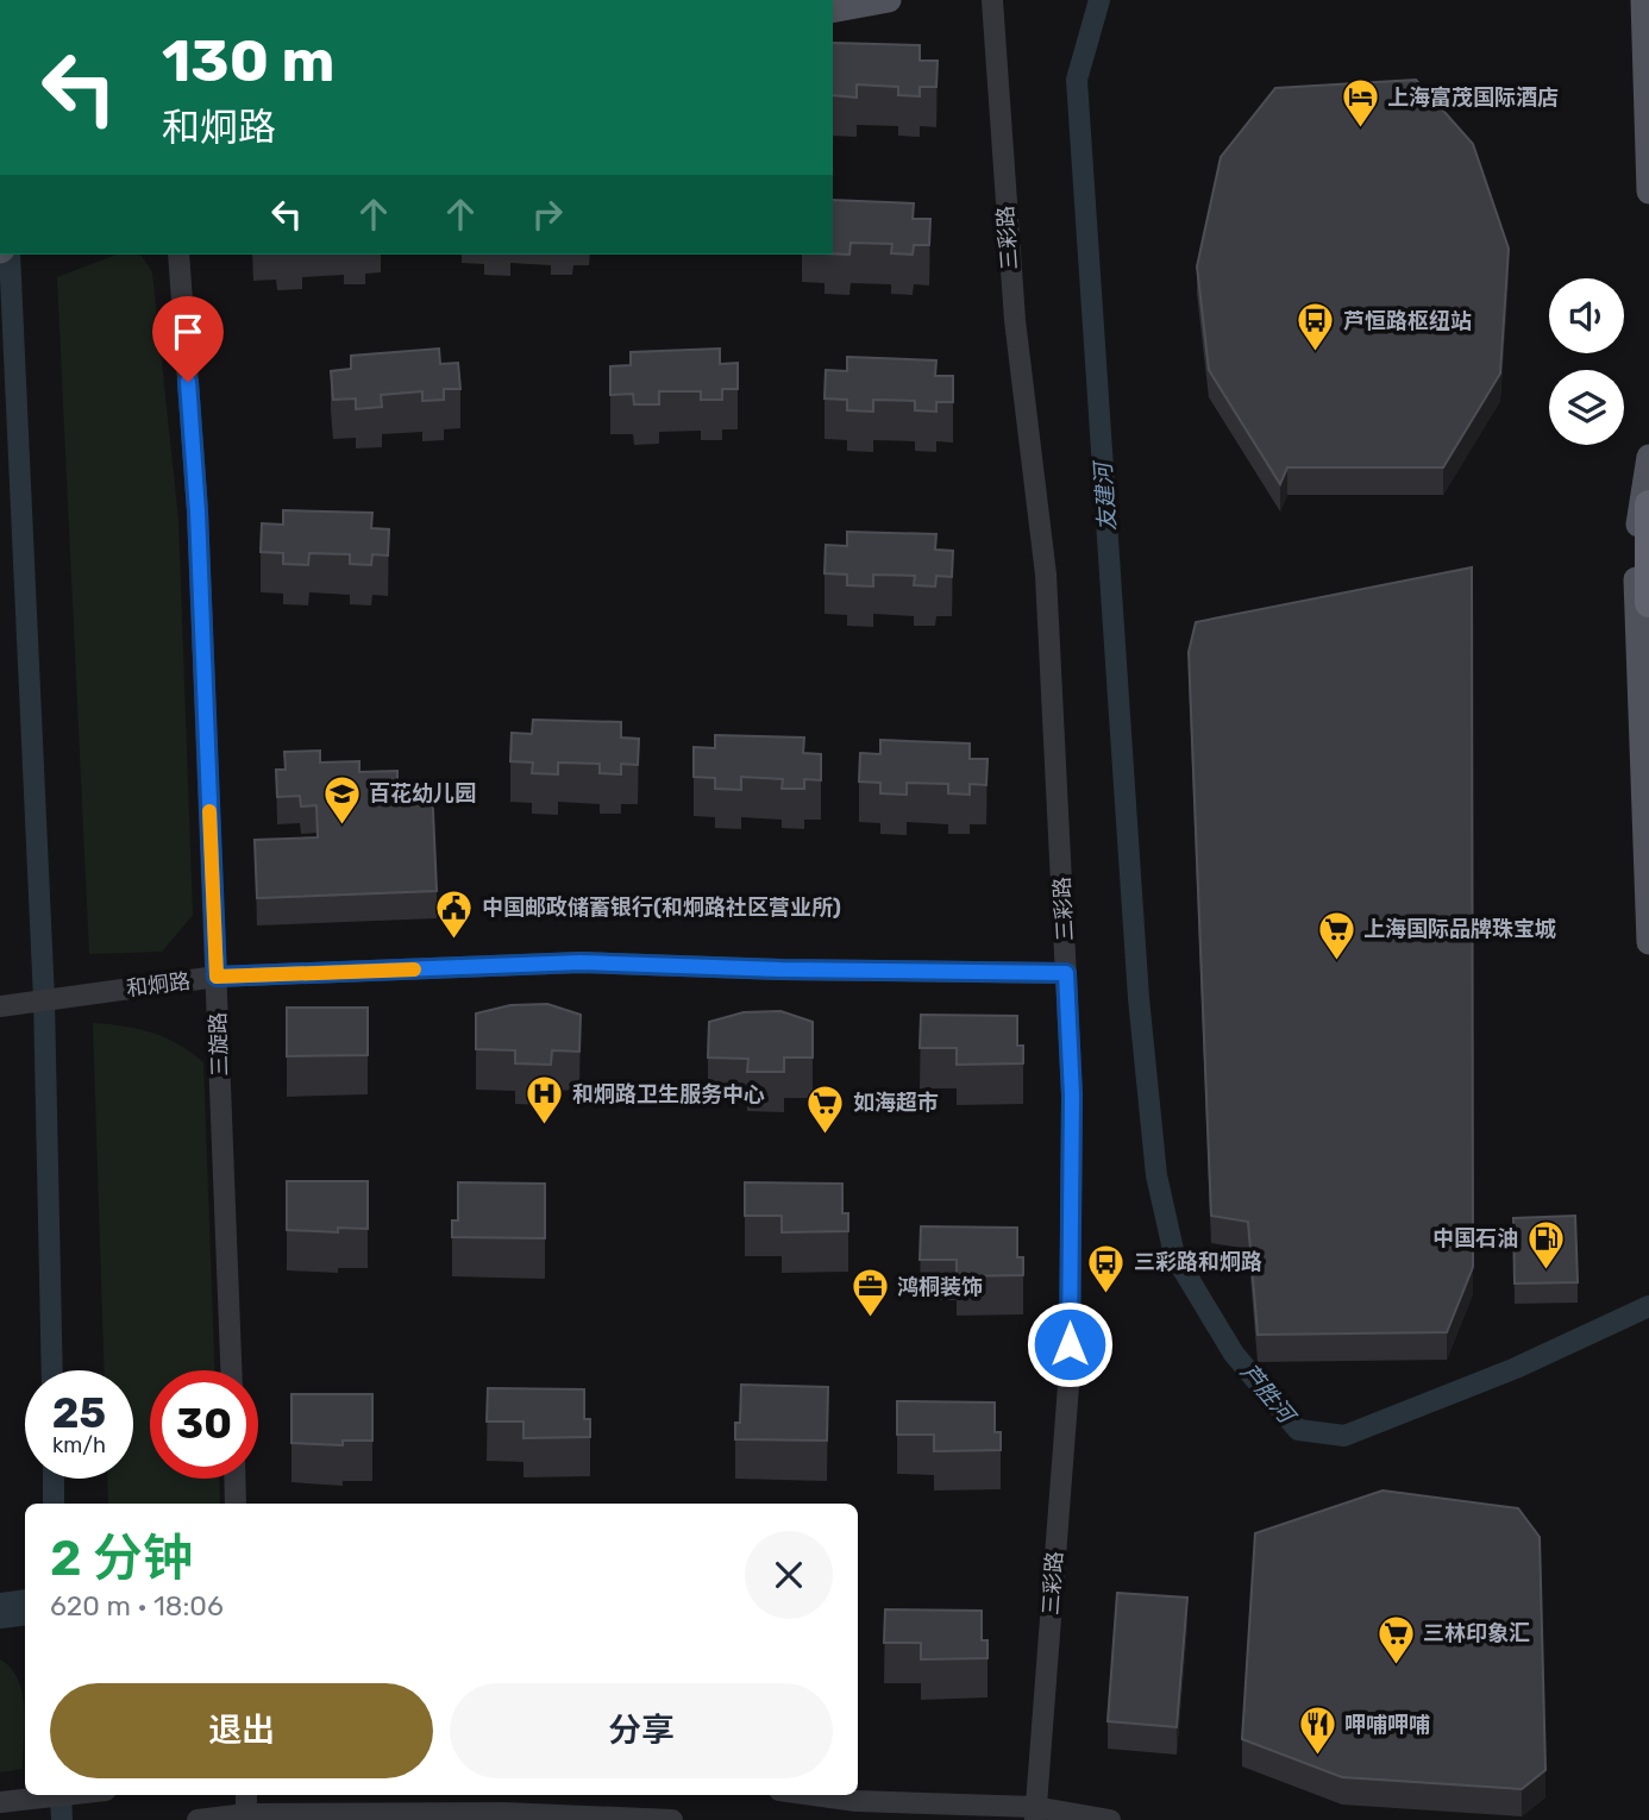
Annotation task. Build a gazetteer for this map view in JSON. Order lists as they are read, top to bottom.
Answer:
{
  "streets": {
    "street": ["三彩路", "和炯路", "三旋路"]
  },
  "crossings": [
    ["三彩路", "和炯路"],
    ["和炯路", "三旋路"]
  ],
  "water": ["友建河", "芦胜河"],
  "places": {
    "hotel": ["上海富茂国际酒店"],
    "bus stop": ["芦恒路枢纽站", "三彩路和炯路"],
    "school or university": ["百花幼儿园"],
    "public building": ["中国邮政储蓄银行(和炯路社区营业所)"],
    "supermarket": ["上海国际品牌珠宝城", "如海超市", "三林印象汇"],
    "hospital": ["和炯路卫生服务中心"],
    "fuel station": ["中国石油"],
    "office": ["鸿桐装饰"],
    "restaurant": ["呷哺呷哺"]
  },
  "page": {
    "turn": ["130 m", "和炯路"],
    "speed": "25 km/h",
    "limit": "30",
    "heading": ["2 分钟", "620 m · 18:06"],
    "buttons": ["退出", "分享"]
  }
}
